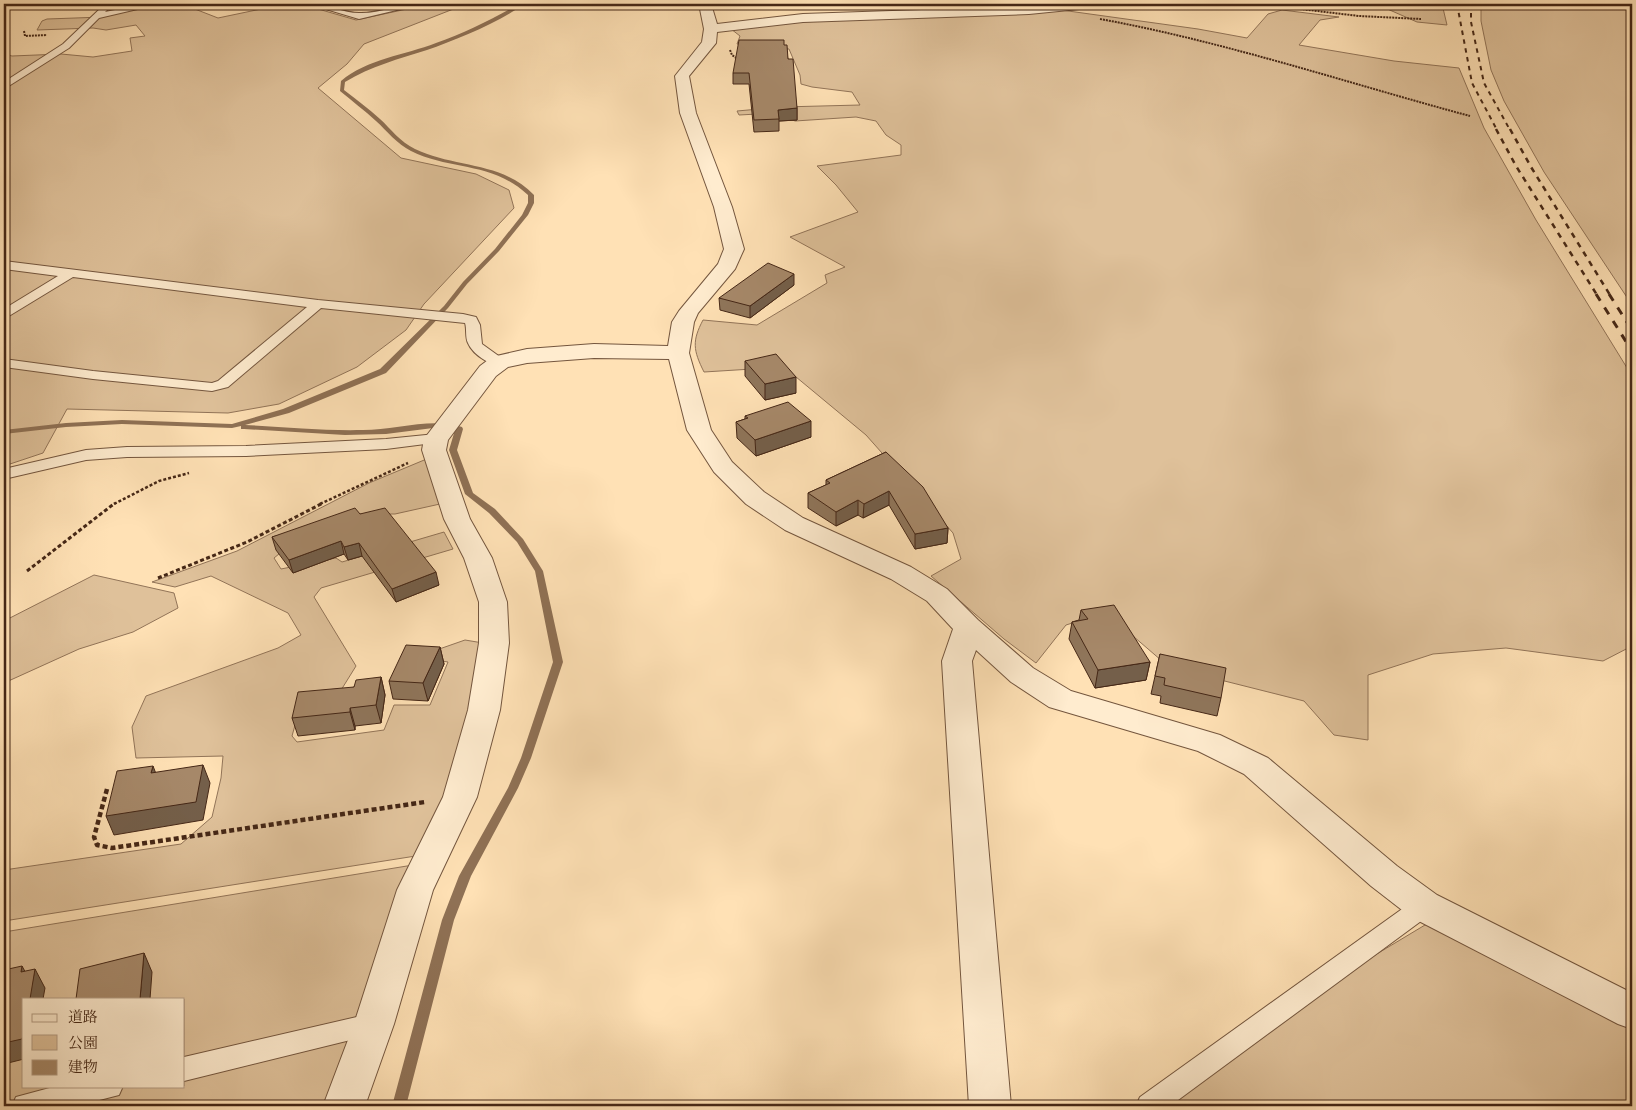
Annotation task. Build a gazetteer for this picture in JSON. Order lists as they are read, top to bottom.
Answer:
{
  "legend": ["道路", "公園", "建物"]
}
